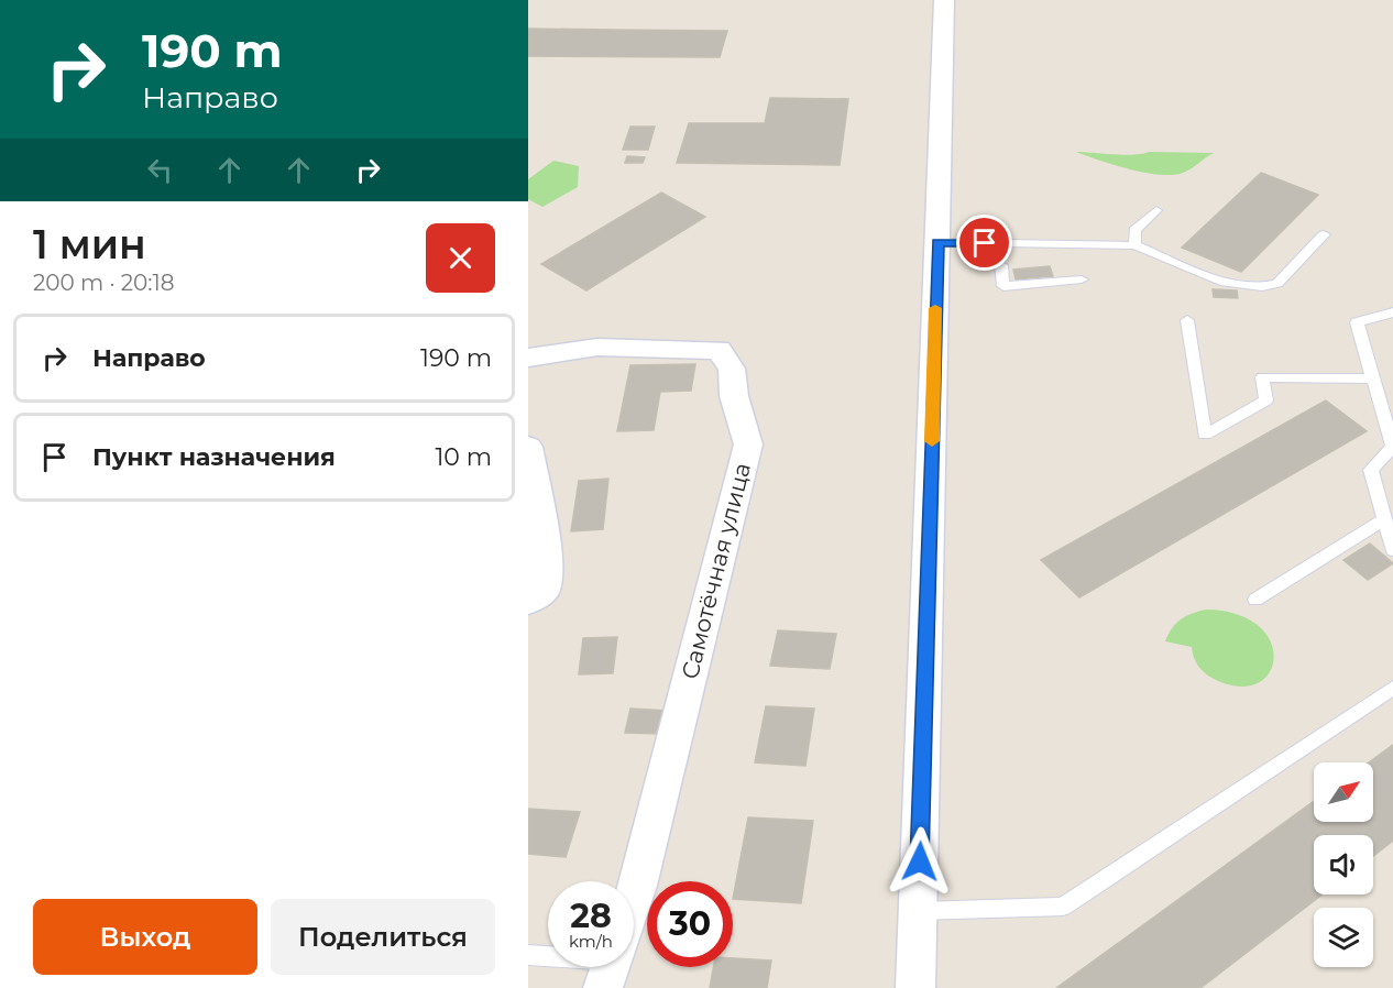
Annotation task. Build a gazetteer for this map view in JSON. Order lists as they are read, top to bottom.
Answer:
{
  "streets": {
    "street": ["Самотёчная улица"]
  },
  "north": "top right",
  "page": {
    "turn": ["190 m", "Направо"],
    "heading": ["1 мин", "200 m · 20:18"],
    "list": [
      {
        "name": "Направо",
        "value": "190 m"
      },
      {
        "name": "Пункт назначения",
        "value": "10 m"
      }
    ],
    "speed": "28 km/h",
    "limit": "30",
    "buttons": ["Выход", "Поделиться"]
  }
}
